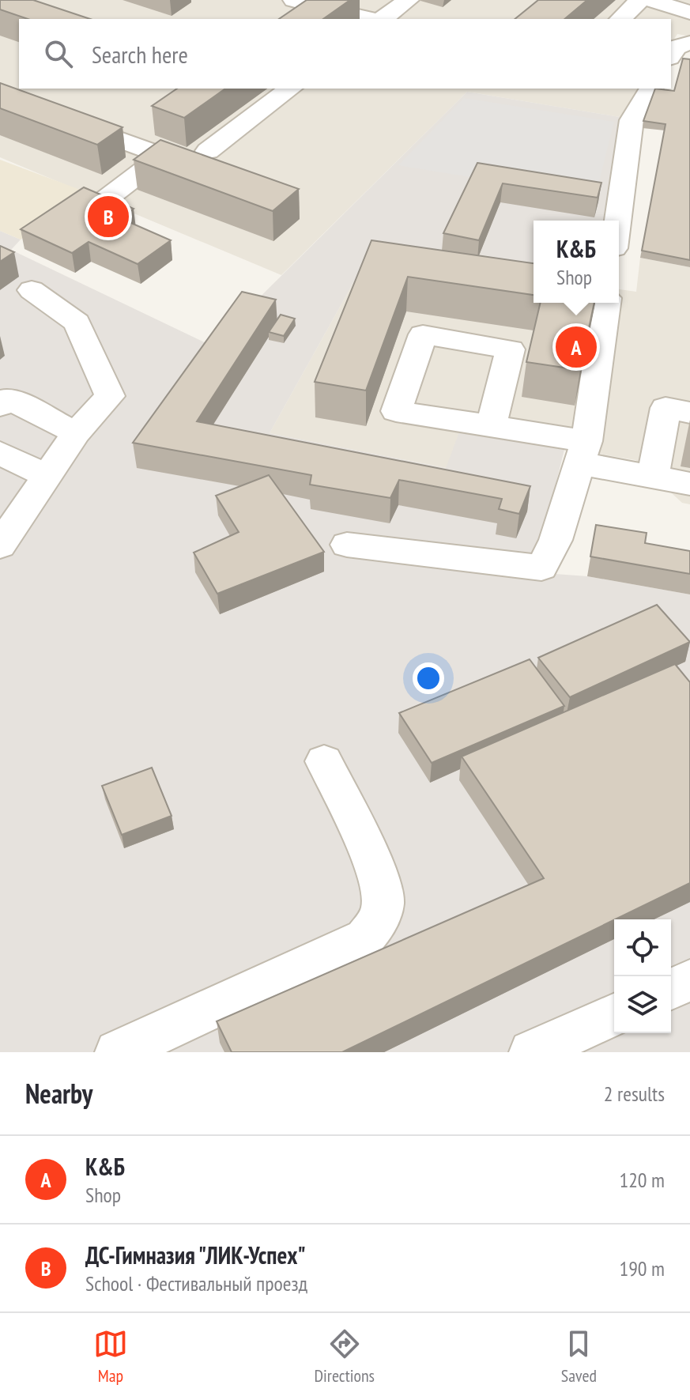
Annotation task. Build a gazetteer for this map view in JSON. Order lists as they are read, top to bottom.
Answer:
{
  "page": {
    "search": "Search here",
    "pins": ["B", "A"],
    "popup": ["К&Б", "Shop"],
    "heading": ["Nearby", "2 results"],
    "list": [
      {
        "mark": "A",
        "name": "К&Б",
        "note": "Shop",
        "value": "120 m"
      },
      {
        "mark": "B",
        "name": "ДС-Гимназия \"ЛИК-Успех\"",
        "note": "School · Фестивальный проезд",
        "value": "190 m"
      }
    ],
    "nav": ["Map", "Directions", "Saved"]
  }
}
